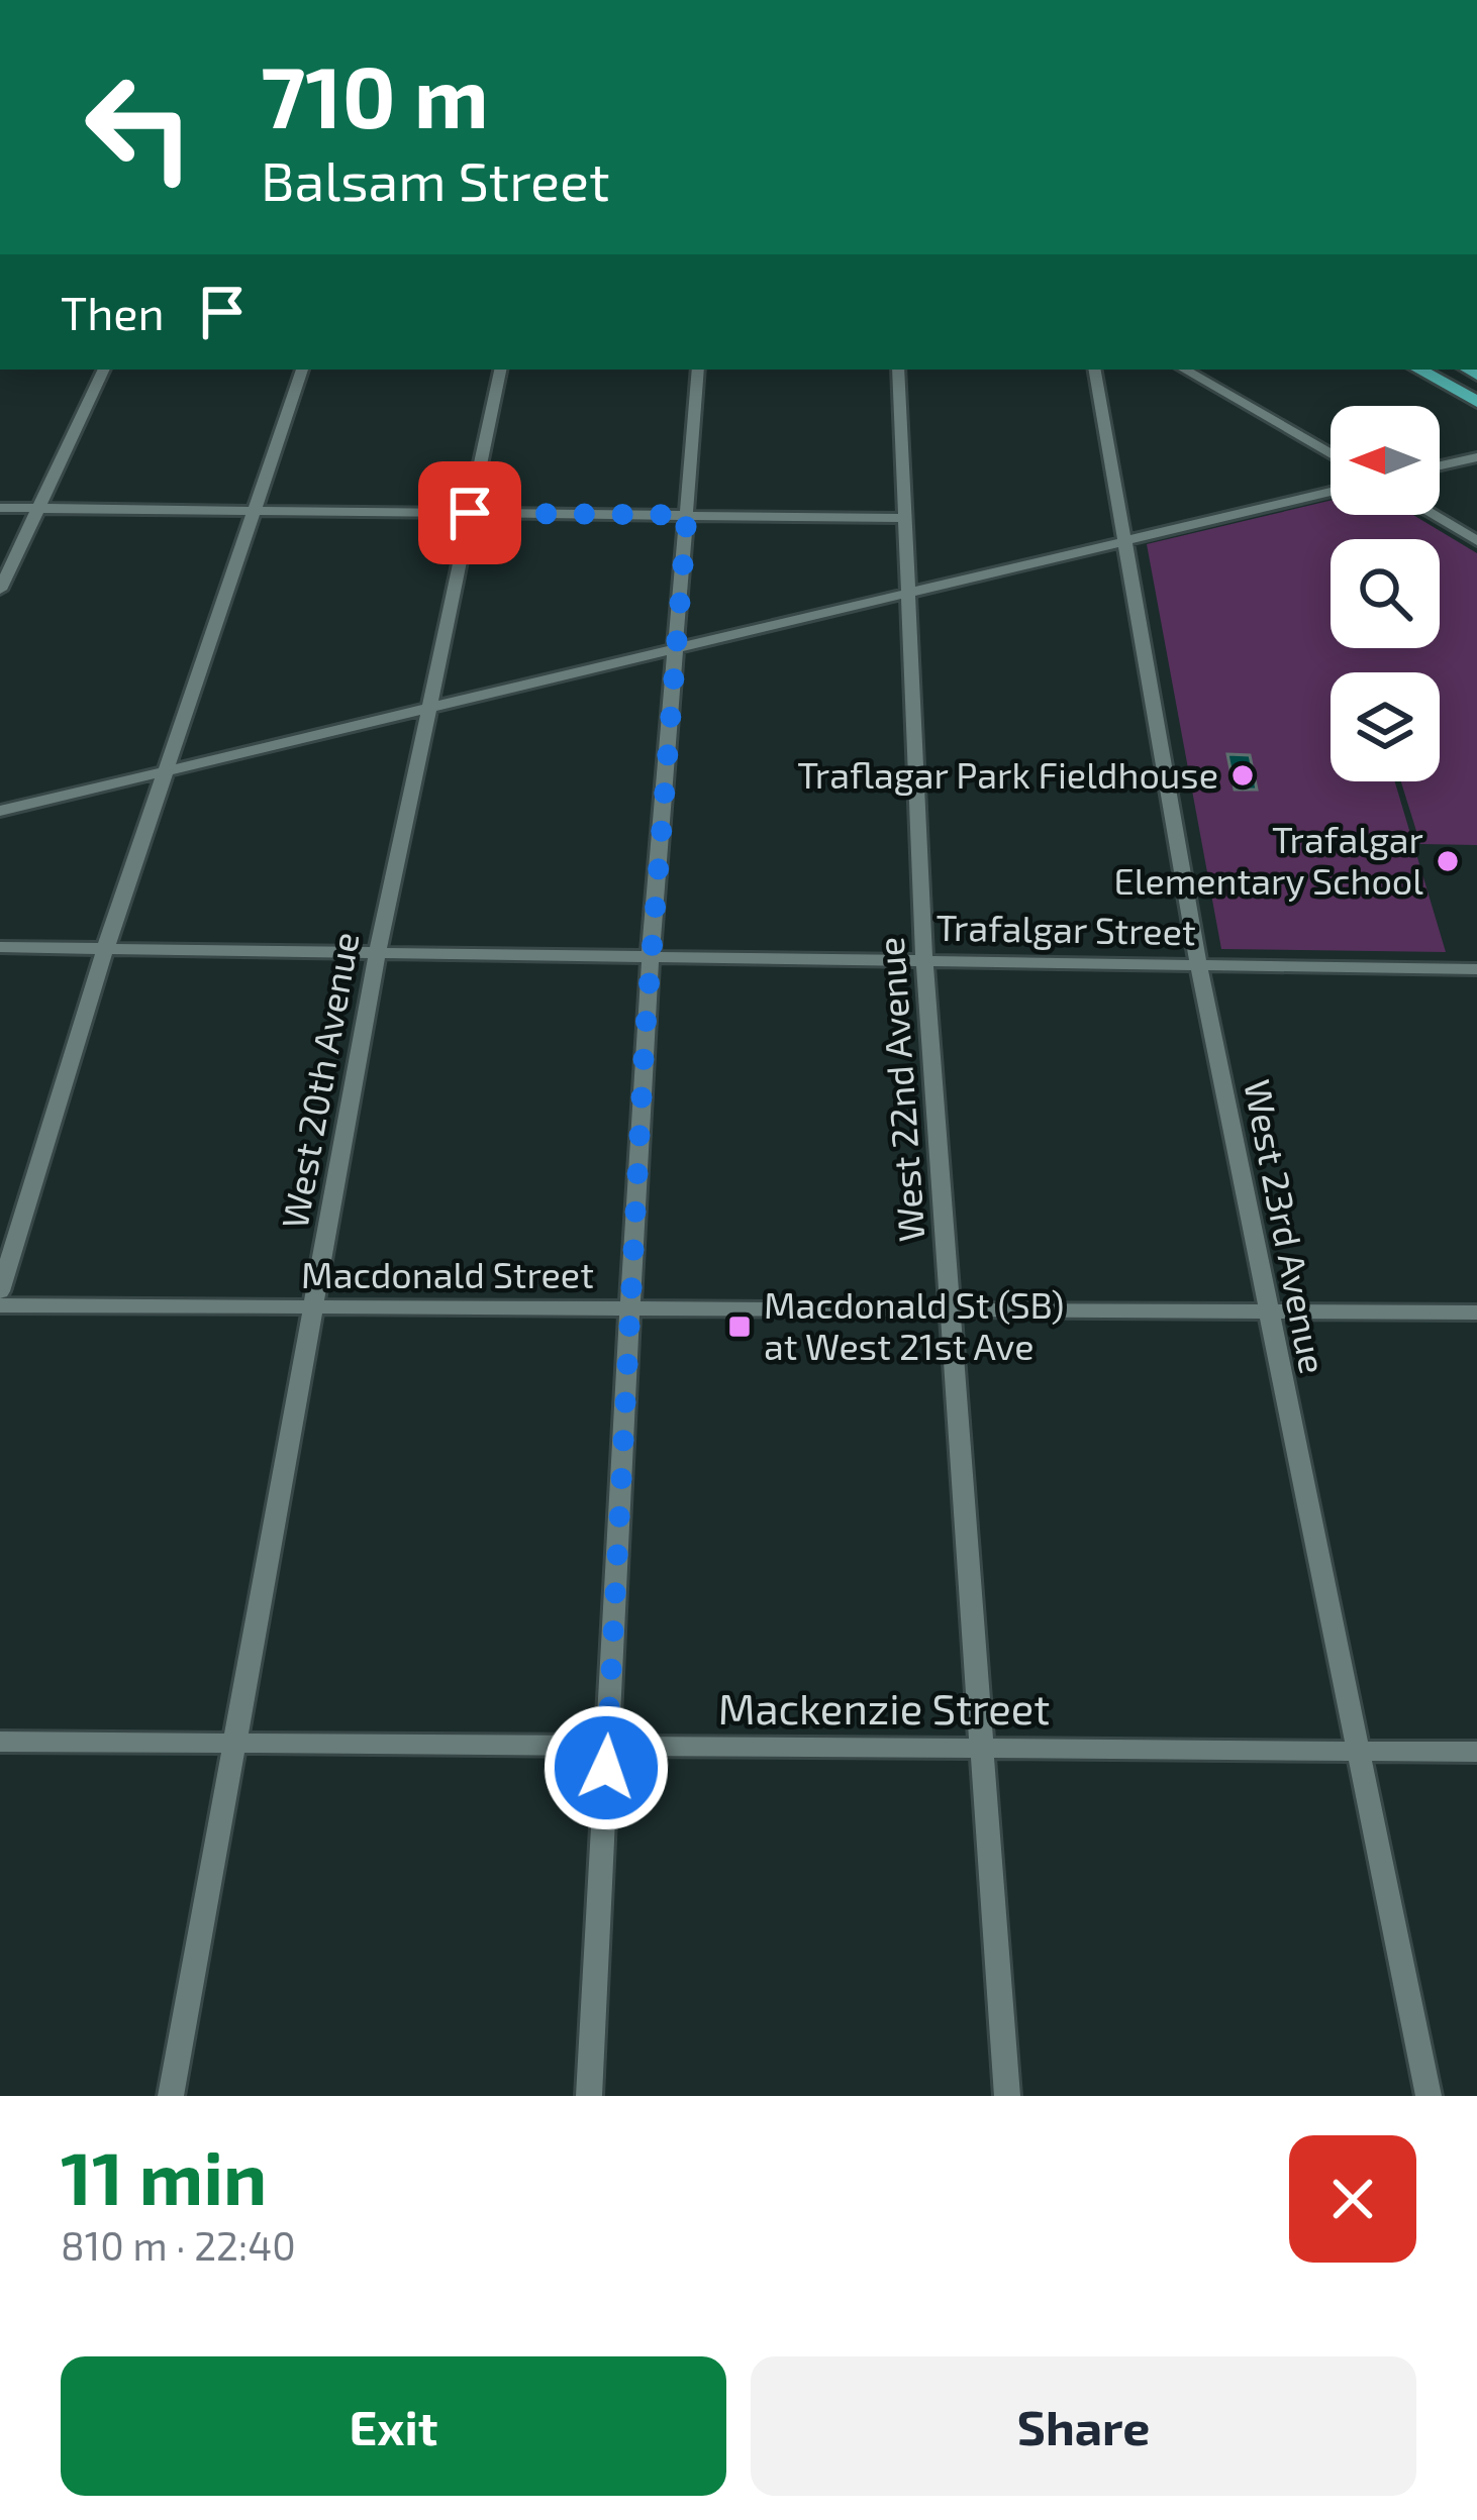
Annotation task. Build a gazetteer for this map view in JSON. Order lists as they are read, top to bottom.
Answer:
{
  "streets": {
    "street": [
      "Trafalgar Street",
      "West 20th Avenue",
      "West 22nd Avenue",
      "West 23rd Avenue",
      "Macdonald Street",
      "Mackenzie Street"
    ]
  },
  "crossings": [
    ["Trafalgar Street", "West 20th Avenue"],
    ["Trafalgar Street", "West 22nd Avenue"],
    ["Trafalgar Street", "West 23rd Avenue"],
    ["West 20th Avenue", "Macdonald Street"],
    ["West 20th Avenue", "Mackenzie Street"],
    ["West 22nd Avenue", "Macdonald Street"],
    ["West 22nd Avenue", "Mackenzie Street"],
    ["West 23rd Avenue", "Macdonald Street"],
    ["West 23rd Avenue", "Mackenzie Street"]
  ],
  "places": {
    "other": ["Traflagar Park Fieldhouse", "Trafalgar Elementary School"],
    "transit": ["Macdonald St (SB) at West 21st Ave"]
  },
  "north": "left",
  "page": {
    "turn": ["710 m", "Balsam Street"],
    "then": "Then",
    "heading": ["11 min", "810 m · 22:40"],
    "buttons": ["Exit", "Share"]
  }
}
